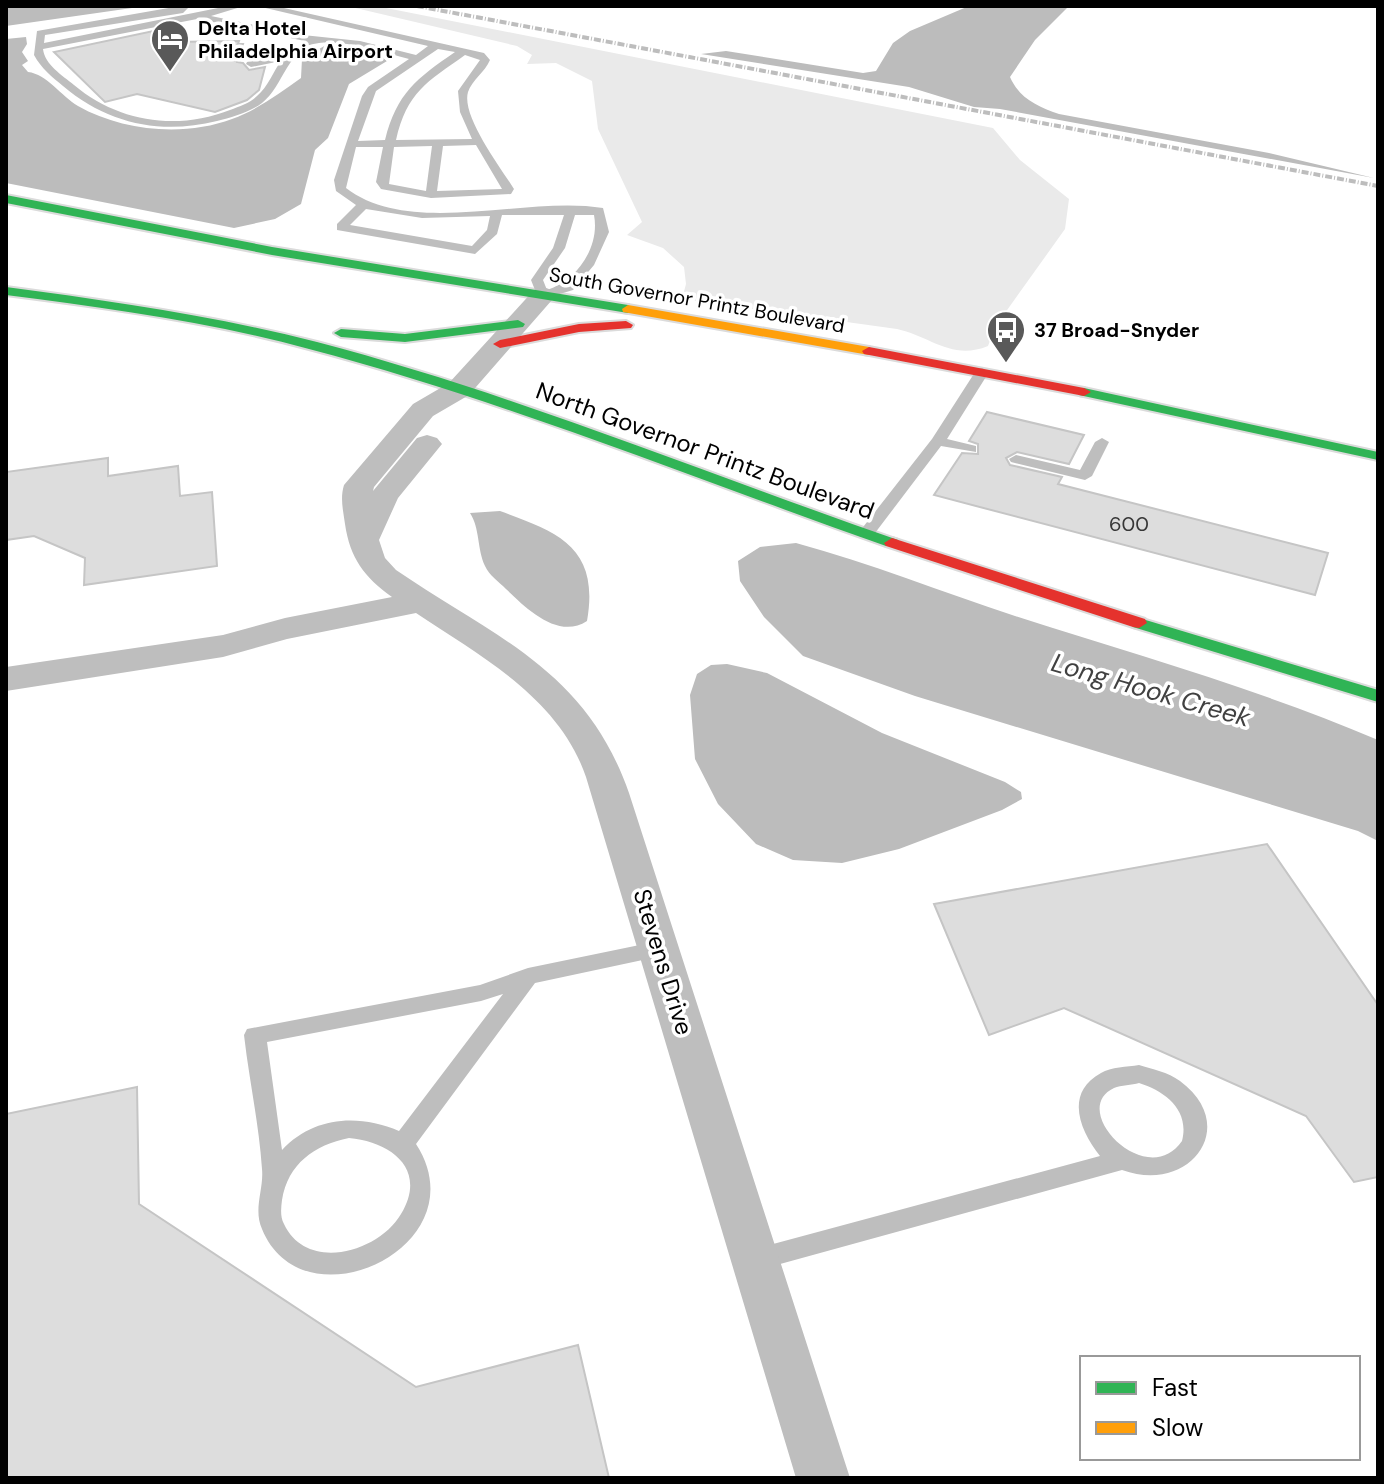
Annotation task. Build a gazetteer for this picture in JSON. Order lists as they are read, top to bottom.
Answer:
{
  "streets": {
    "main road": ["South Governor Printz Boulevard", "North Governor Printz Boulevard"],
    "street": ["Stevens Drive"]
  },
  "crossings": [
    ["South Governor Printz Boulevard", "Stevens Drive"],
    ["North Governor Printz Boulevard", "Stevens Drive"]
  ],
  "water": ["Long Hook Creek"],
  "places": {
    "hotel": ["Delta Hotel Philadelphia Airport"],
    "bus stop": ["37 Broad-Snyder"]
  },
  "house_numbers": ["600"],
  "legend": ["Fast", "Slow"]
}
